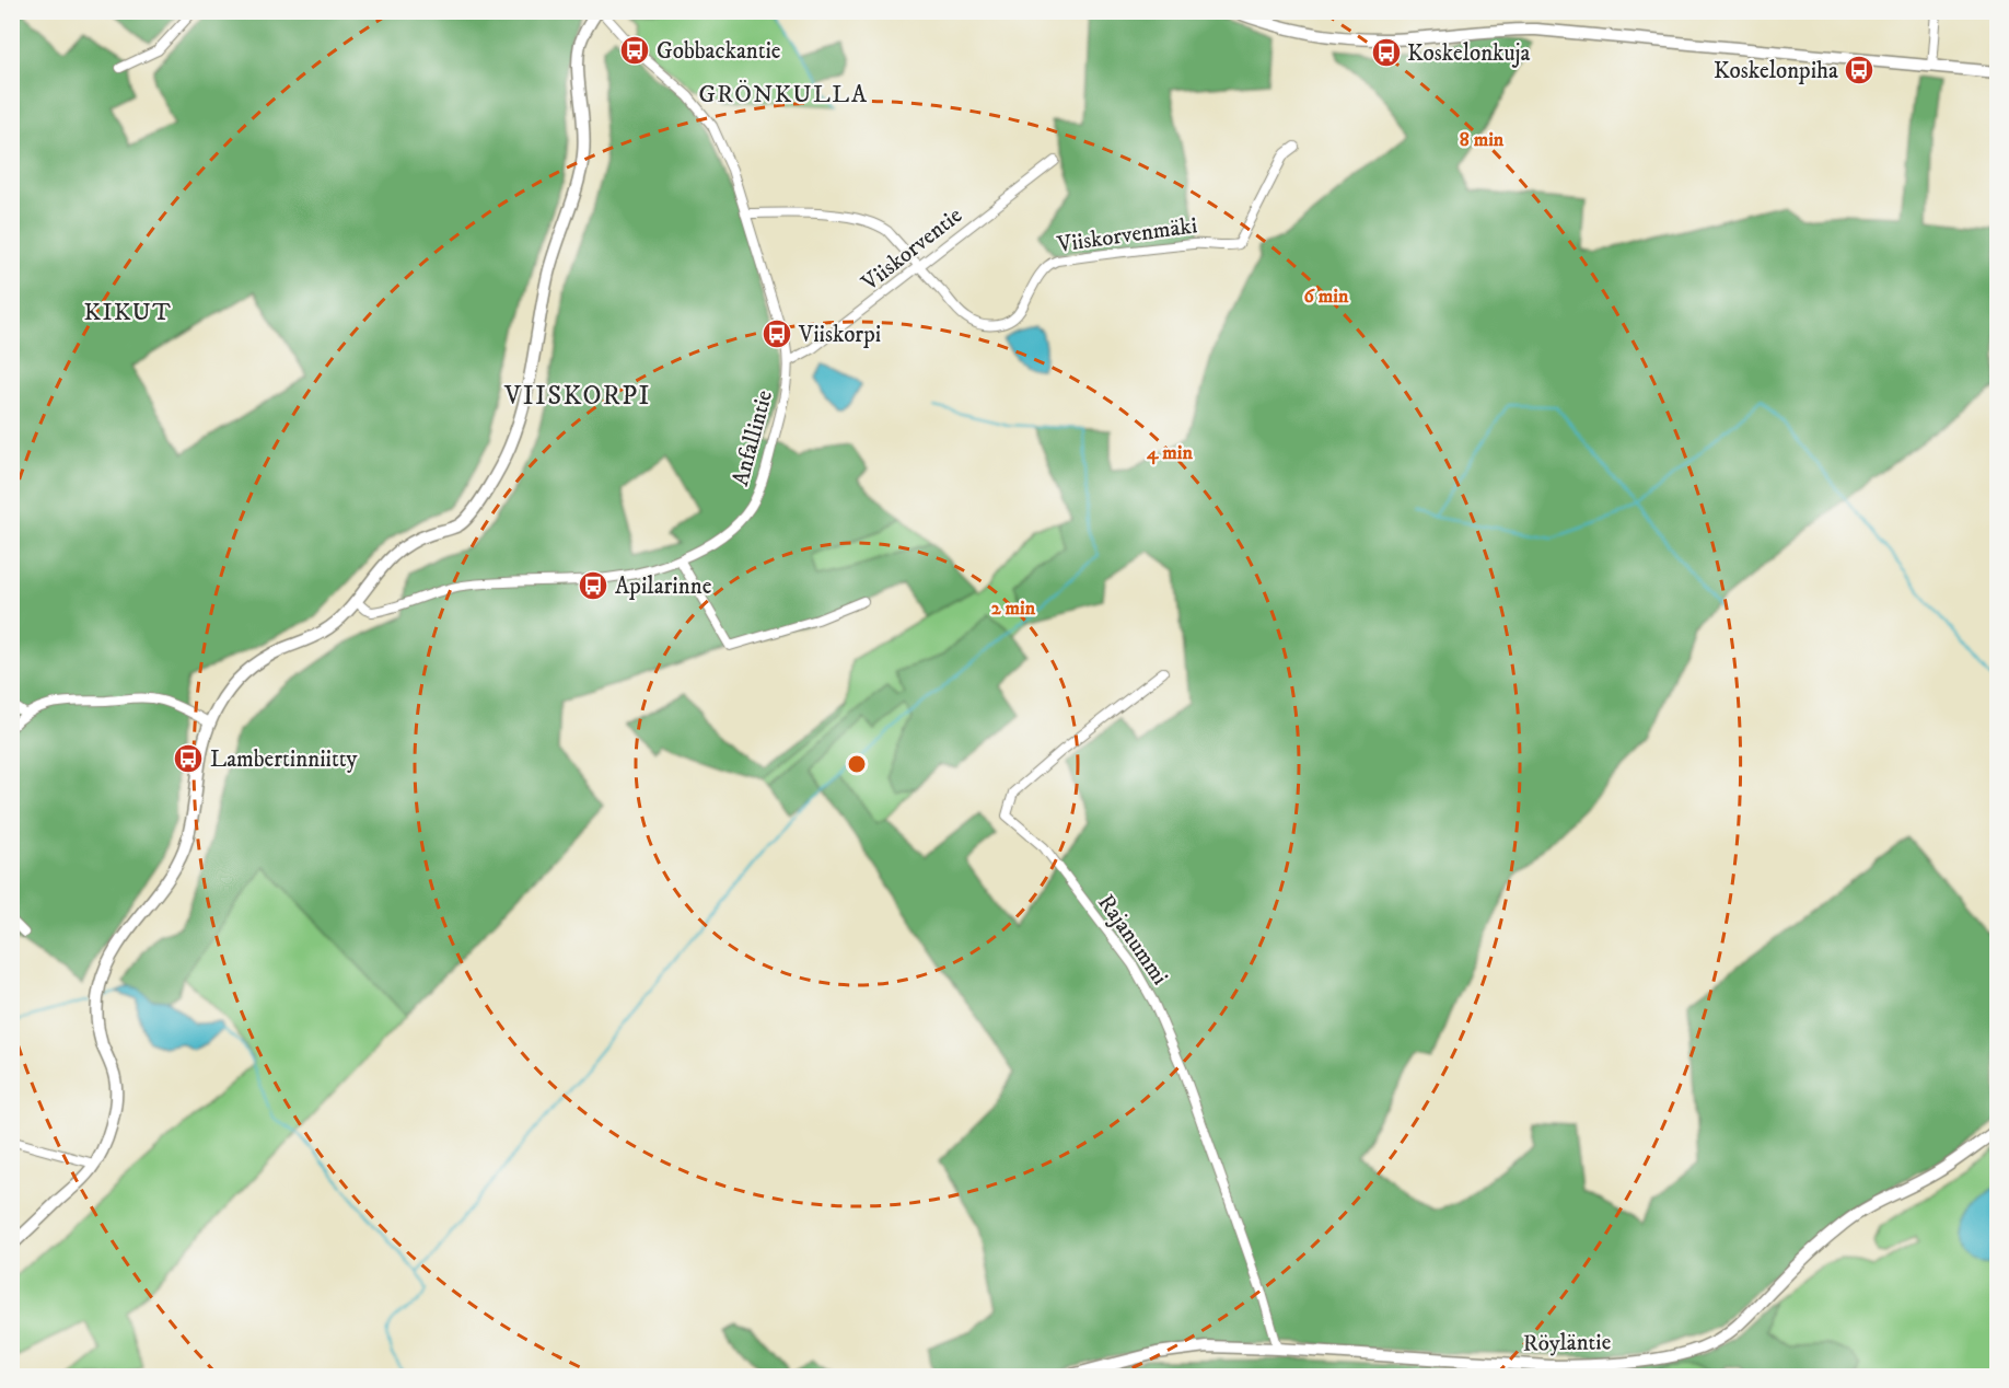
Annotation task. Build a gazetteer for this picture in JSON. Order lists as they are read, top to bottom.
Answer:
{
  "streets": {
    "street": [
      "Viiskorvenmäki",
      "Viiskorventie",
      "Anfallintie",
      "Rajanummi",
      "Röyläntie"
    ]
  },
  "crossings": [
    ["Viiskorvenmäki", "Viiskorventie"],
    ["Viiskorvenmäki", "Anfallintie"],
    ["Viiskorventie", "Anfallintie"],
    ["Rajanummi", "Röyläntie"]
  ],
  "districts": ["GRÖNKULLA", "KIKUT", "VIISKORPI"],
  "places": {
    "bus stop": [
      "Gobbackantie",
      "Koskelonkuja",
      "Koskelonpiha",
      "Viiskorpi",
      "Apilarinne",
      "Lambertinniitty"
    ]
  },
  "rings": [
    "8 min",
    "6 min",
    "4 min",
    "2 min"
  ]
}
